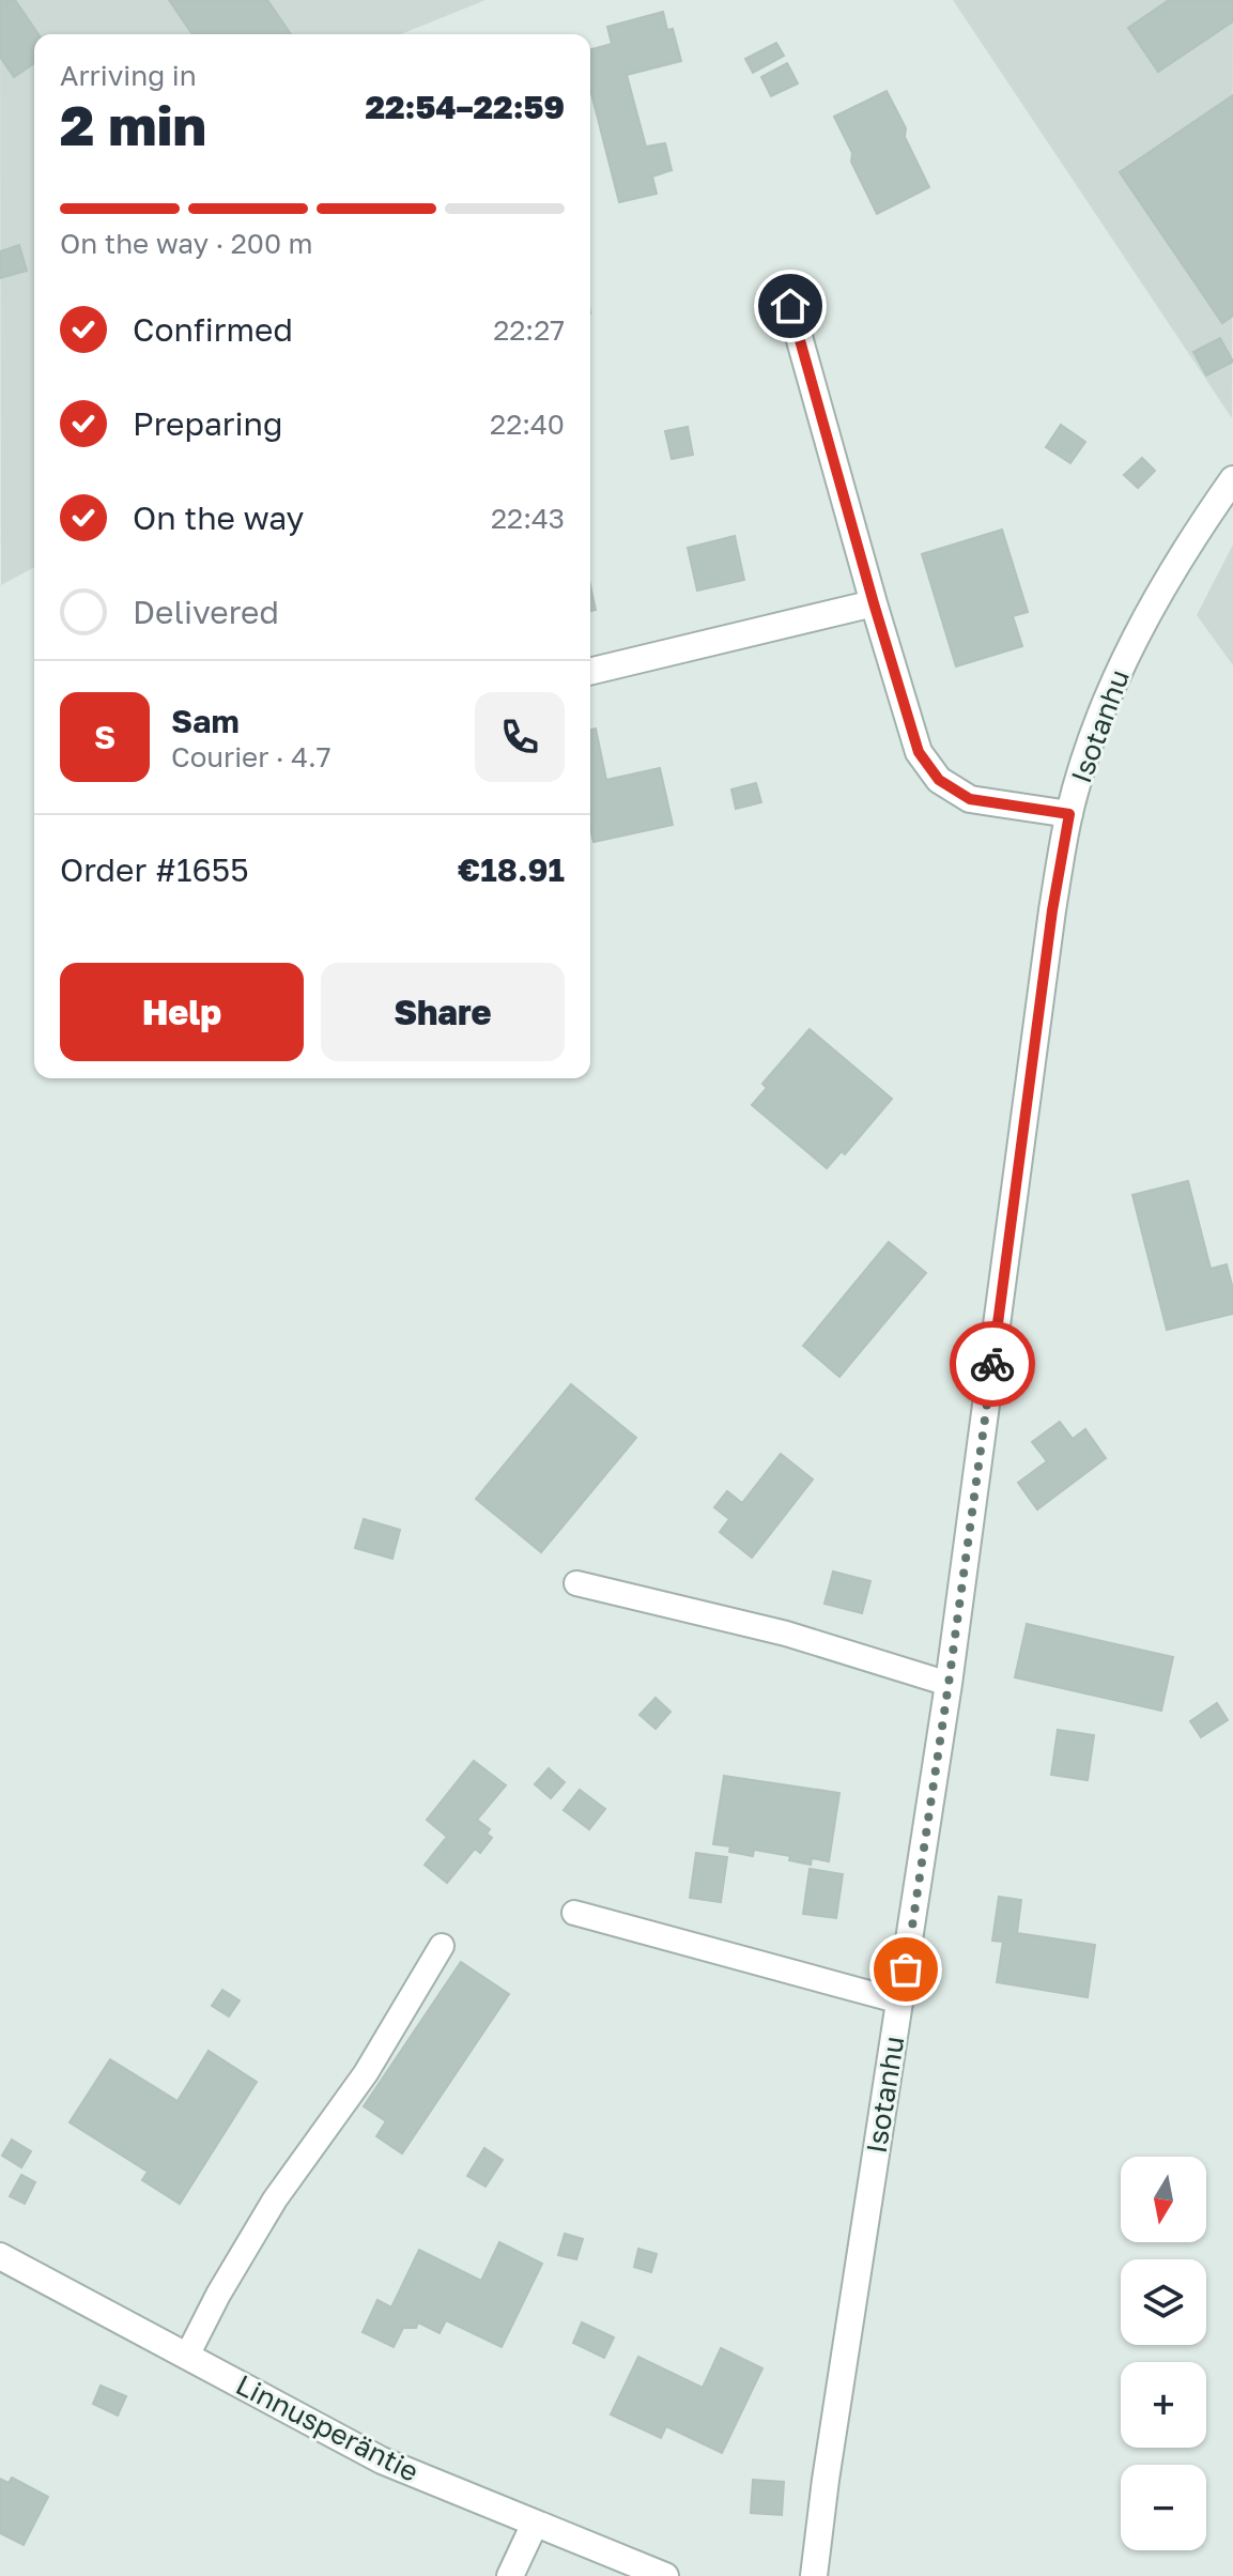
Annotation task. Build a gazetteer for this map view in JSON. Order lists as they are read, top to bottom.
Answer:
{
  "streets": {
    "street": ["Isotanhu", "Linnusperäntie"]
  },
  "north": "bottom",
  "page": {
    "heading": ["2 min", "Arriving in", "22:54–22:59"],
    "panel": [
      "Sam",
      "Courier · 4.7",
      "Order #1655",
      "€18.91"
    ],
    "bar": "On the way · 200 m",
    "list": [
      ["Confirmed", "22:27"],
      ["Preparing", "22:40"],
      ["On the way", "22:43"],
      "Delivered"
    ],
    "round": "S",
    "buttons": ["Help", "Share"],
    "map_buttons": ["+", "−"]
  }
}
